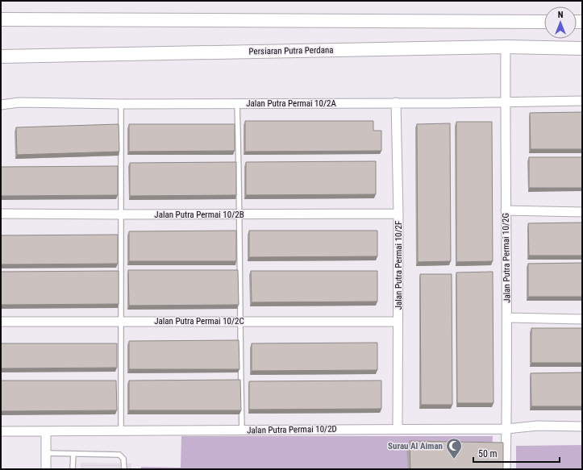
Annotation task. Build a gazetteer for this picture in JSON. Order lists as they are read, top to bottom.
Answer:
{
  "streets": {
    "main road": ["Persiaran Putra Perdana"],
    "street": [
      "Jalan Putra Permai 10/2A",
      "Jalan Putra Permai 10/2B",
      "Jalan Putra Permai 10/2G",
      "Jalan Putra Permai 10/2F",
      "Jalan Putra Permai 10/2C",
      "Jalan Putra Permai 10/2D"
    ]
  },
  "crossings": [
    ["Persiaran Putra Perdana", "Jalan Putra Permai 10/2G"],
    ["Jalan Putra Permai 10/2A", "Jalan Putra Permai 10/2G"],
    ["Jalan Putra Permai 10/2A", "Jalan Putra Permai 10/2F"],
    ["Jalan Putra Permai 10/2B", "Jalan Putra Permai 10/2F"],
    ["Jalan Putra Permai 10/2G", "Jalan Putra Permai 10/2D"],
    ["Jalan Putra Permai 10/2F", "Jalan Putra Permai 10/2C"],
    ["Jalan Putra Permai 10/2F", "Jalan Putra Permai 10/2D"]
  ],
  "places": {
    "mosque": ["Surau Al Aiman"]
  },
  "scale_bar": "50 m",
  "north": "top"
}
